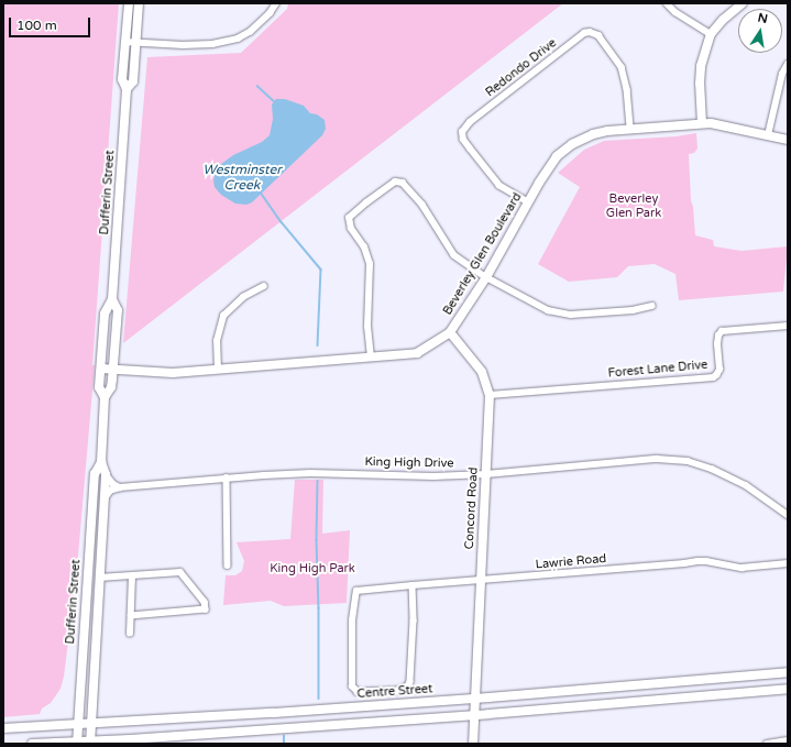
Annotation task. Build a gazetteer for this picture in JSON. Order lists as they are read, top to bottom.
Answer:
{
  "streets": {
    "main road": [
      "Dufferin Street",
      "Beverley Glen Boulevard",
      "Concord Road",
      "Centre Street"
    ],
    "street": [
      "Redondo Drive",
      "Forest Lane Drive",
      "King High Drive",
      "Lawrie Road"
    ]
  },
  "crossings": [
    ["Redondo Drive", "Beverley Glen Boulevard"],
    ["Dufferin Street", "Beverley Glen Boulevard"],
    ["Dufferin Street", "Centre Street"],
    ["Beverley Glen Boulevard", "Concord Road"],
    ["Forest Lane Drive", "Concord Road"],
    ["King High Drive", "Concord Road"],
    ["Concord Road", "Lawrie Road"],
    ["Concord Road", "Centre Street"]
  ],
  "water": ["Westminster Creek"],
  "parks": ["Beverley Glen Park", "King High Park"],
  "scale_bar": "100 m",
  "north": "top"
}
